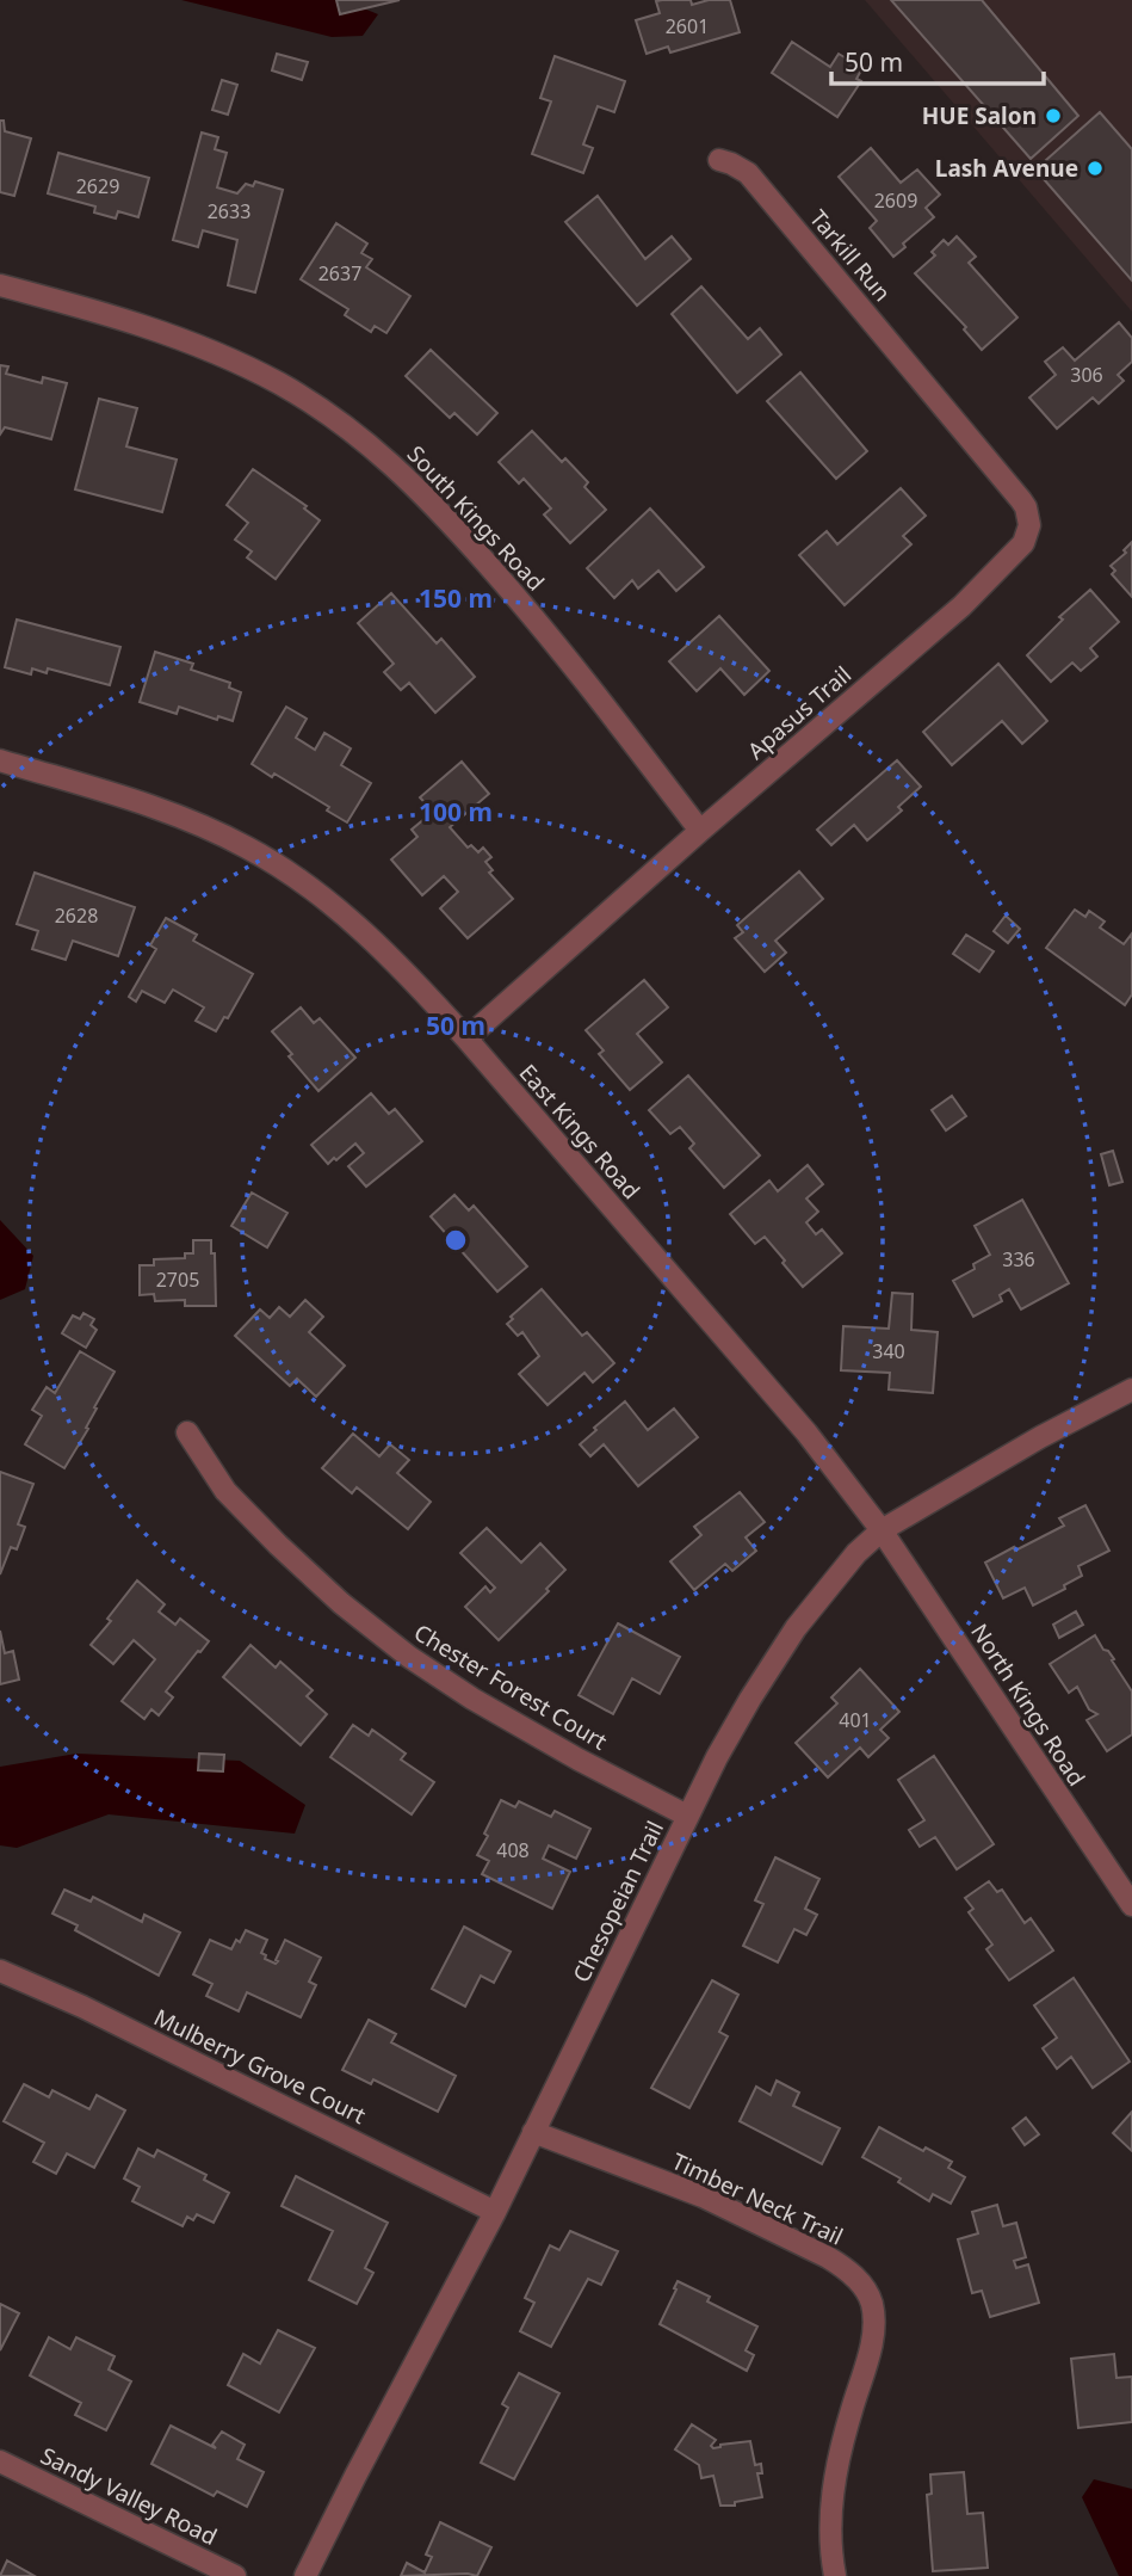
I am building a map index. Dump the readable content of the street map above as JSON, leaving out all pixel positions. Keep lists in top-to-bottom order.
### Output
{
  "streets": {
    "street": [
      "Tarkill Run",
      "South Kings Road",
      "Apasus Trail",
      "East Kings Road",
      "Chester Forest Court",
      "North Kings Road",
      "Chesopeian Trail",
      "Mulberry Grove Court",
      "Timber Neck Trail",
      "Sandy Valley Road"
    ]
  },
  "crossings": [
    ["Tarkill Run", "Apasus Trail"],
    ["South Kings Road", "Apasus Trail"],
    ["Apasus Trail", "East Kings Road"],
    ["East Kings Road", "North Kings Road"],
    ["East Kings Road", "Chesopeian Trail"],
    ["Chester Forest Court", "Chesopeian Trail"],
    ["North Kings Road", "Chesopeian Trail"],
    ["Chesopeian Trail", "Mulberry Grove Court"],
    ["Chesopeian Trail", "Timber Neck Trail"]
  ],
  "places": ["HUE Salon", "Lash Avenue"],
  "house_numbers": [
    "2601",
    "2629",
    "2609",
    "2633",
    "2637",
    "306",
    "2628",
    "336",
    "2705",
    "340",
    "401",
    "408"
  ],
  "scale_bar": "50 m",
  "rings": ["150 m", "100 m", "50 m"]
}
